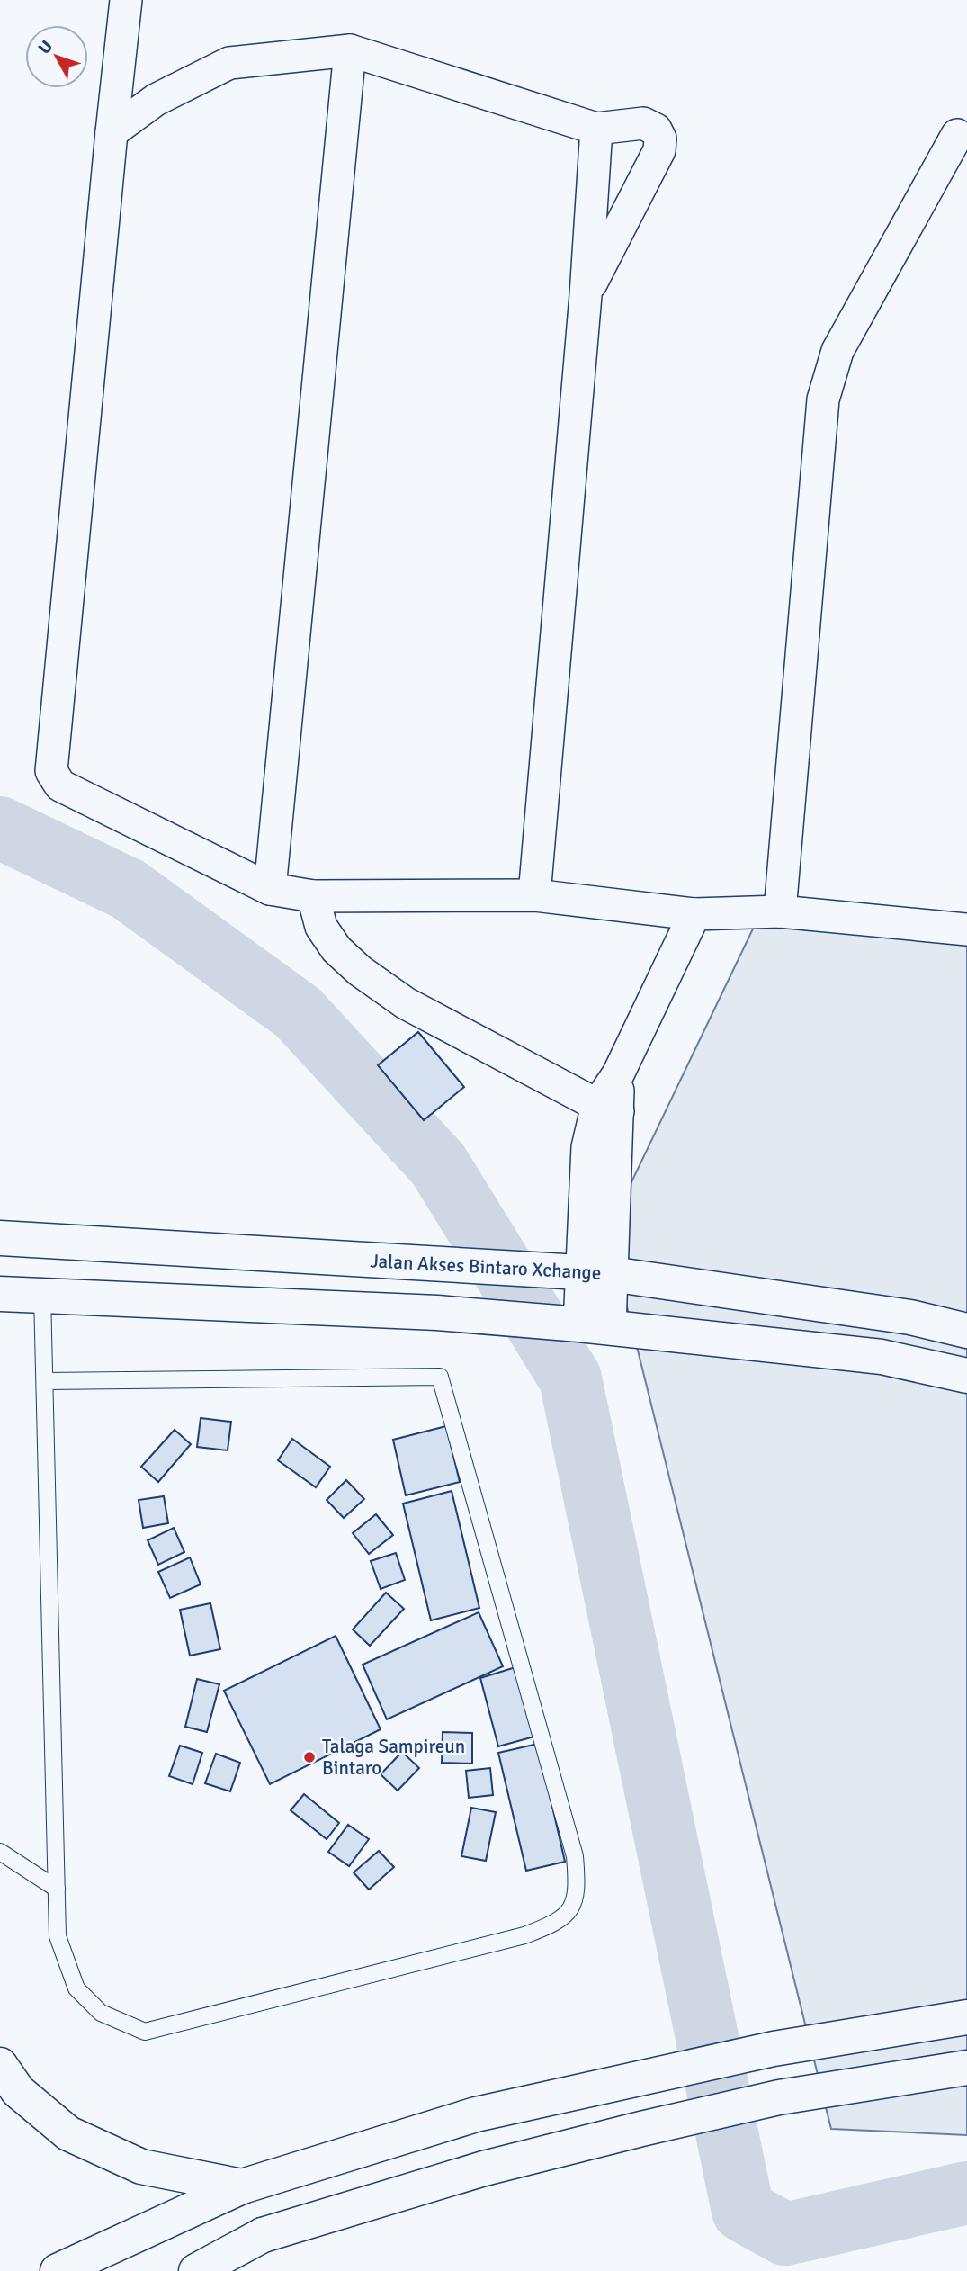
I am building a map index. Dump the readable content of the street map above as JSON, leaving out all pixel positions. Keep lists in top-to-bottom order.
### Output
{
  "streets": {
    "main road": ["Jalan Akses Bintaro Xchange"]
  },
  "places": ["Talaga Sampireun Bintaro"],
  "north": "top left"
}
